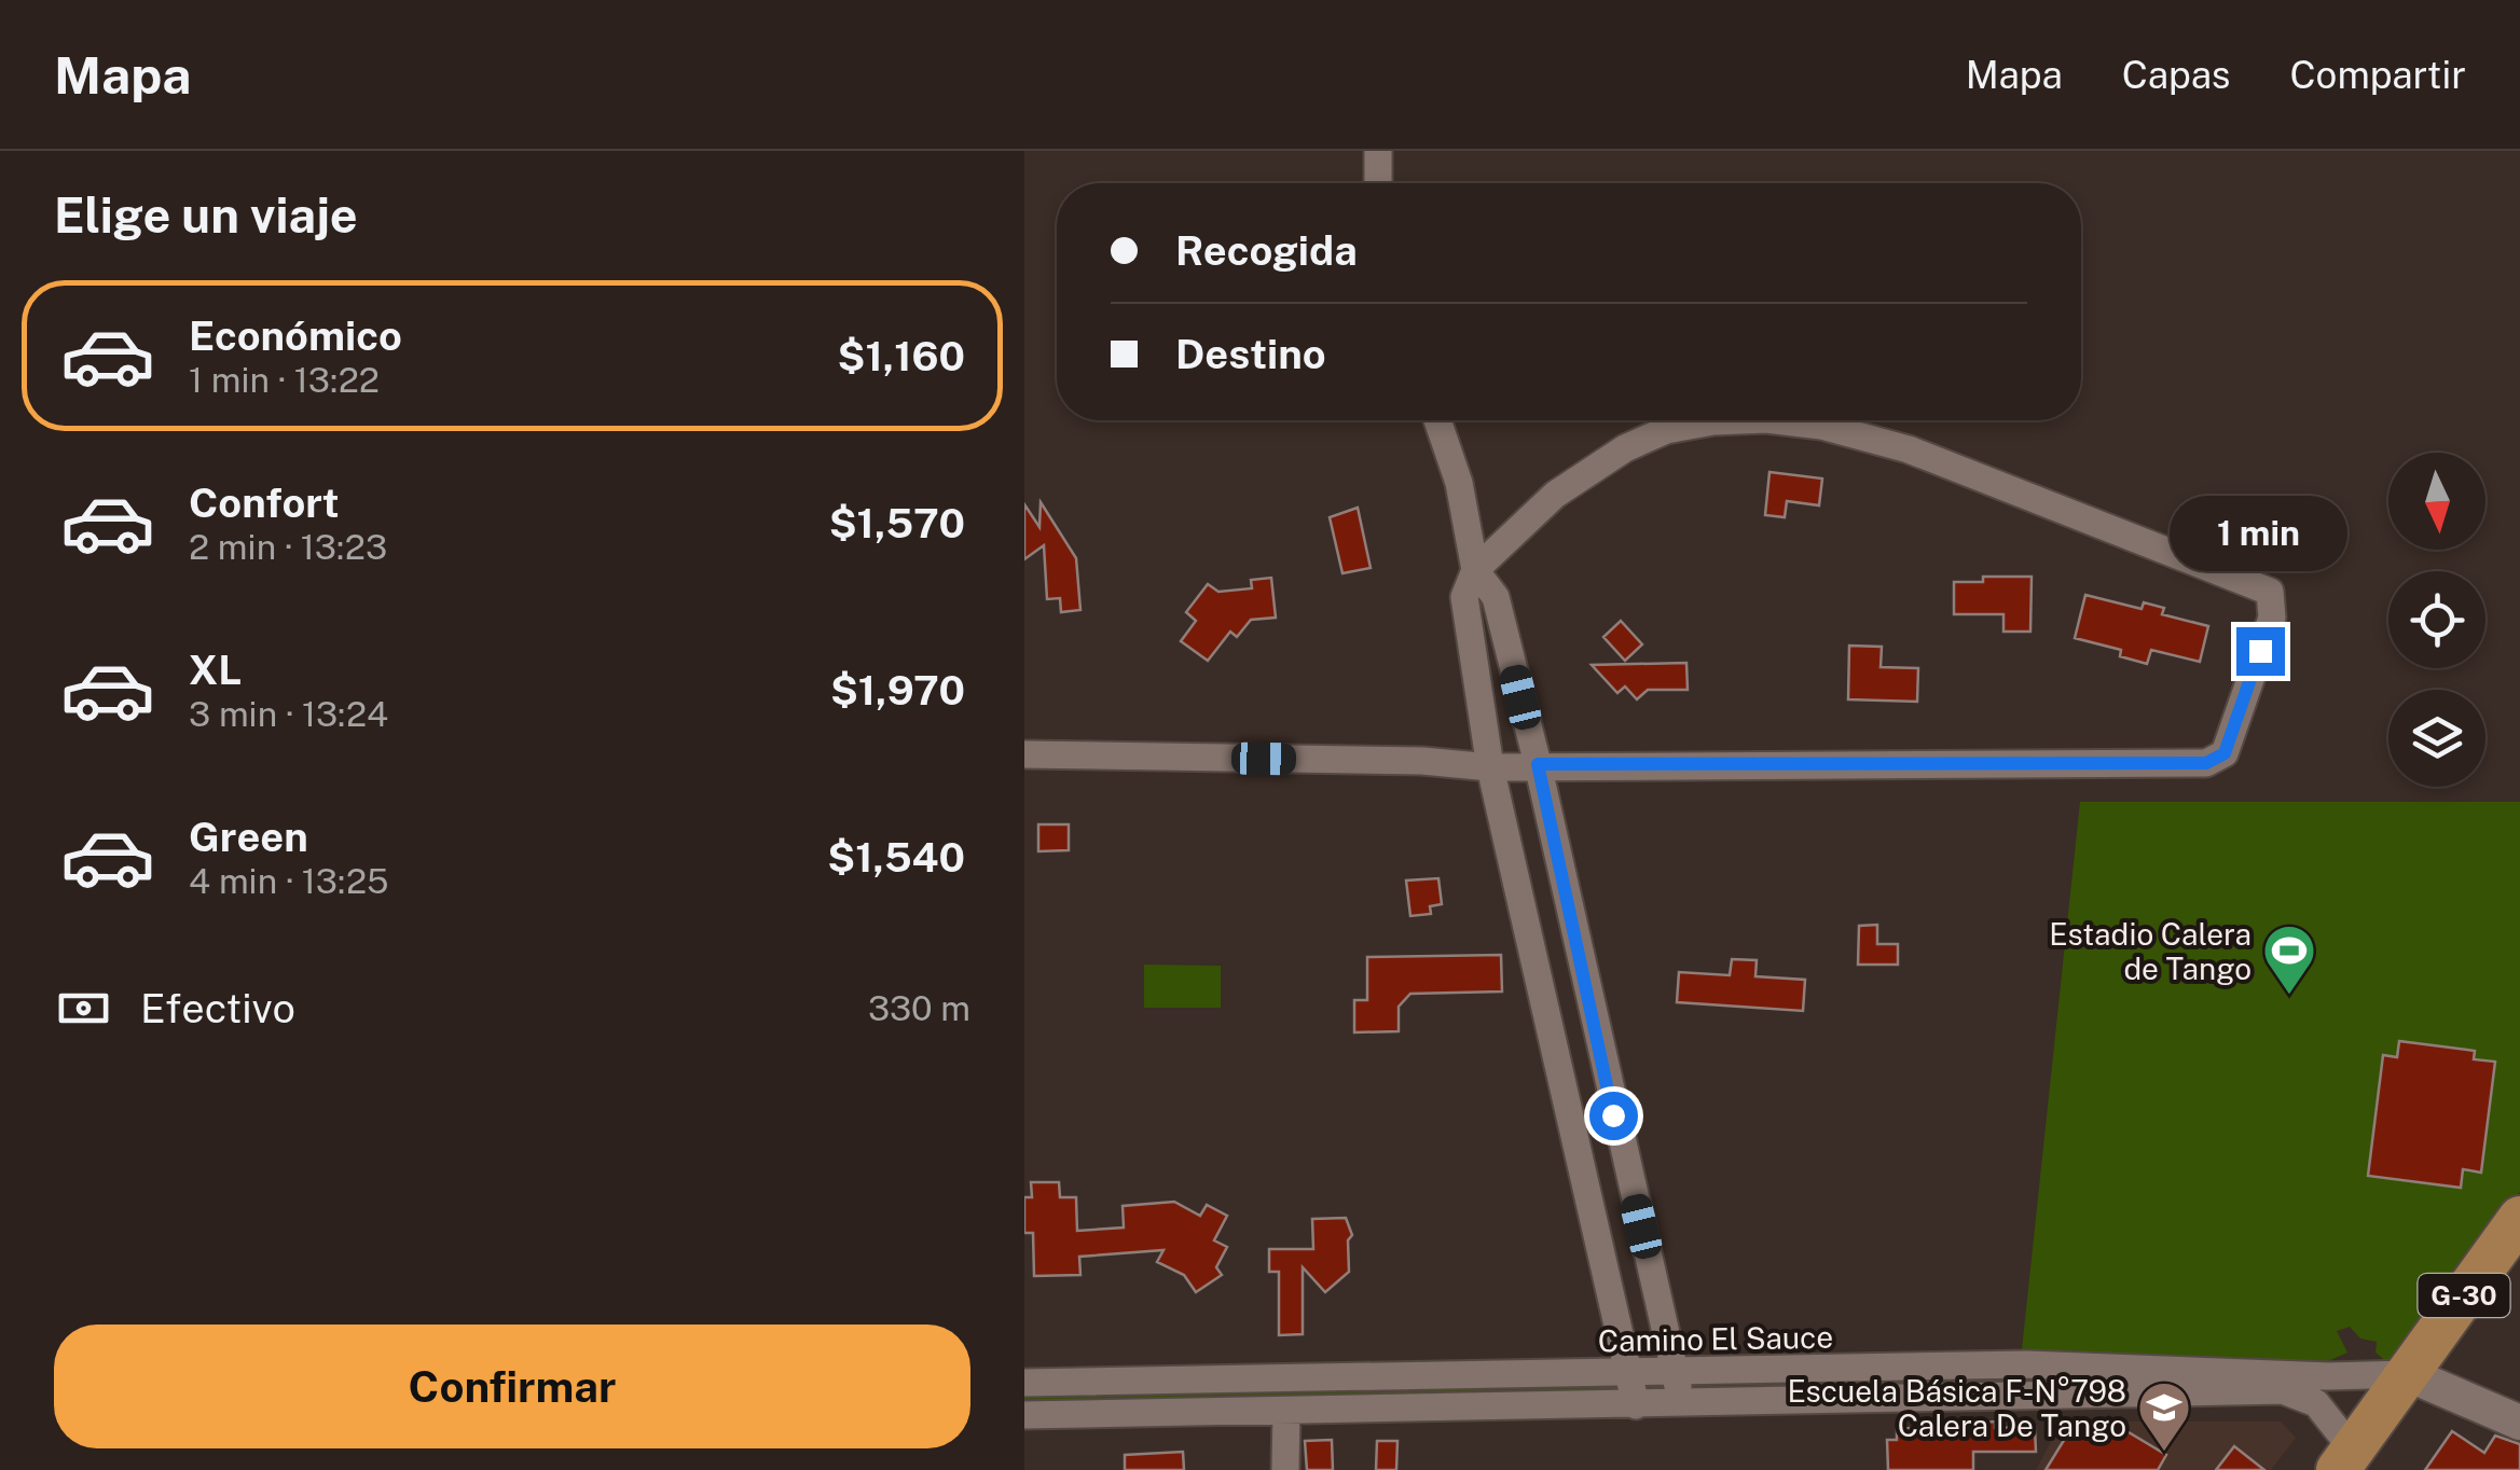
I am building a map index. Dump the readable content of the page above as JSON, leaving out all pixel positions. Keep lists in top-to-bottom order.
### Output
{
  "streets": {
    "main road": ["G-30"],
    "street": ["Camino El Sauce"]
  },
  "crossings": [
    ["G-30", "Camino El Sauce"]
  ],
  "places": {
    "sports": ["Estadio Calera de Tango"],
    "school or university": ["Escuela Básica F-N°798 Calera De Tango"]
  },
  "north": "bottom",
  "page": {
    "header": "Mapa",
    "nav": ["Mapa", "Capas", "Compartir"],
    "heading": "Elige un viaje",
    "banner": ["Recogida", "Destino"],
    "list": [
      {
        "name": "Económico",
        "note": "1 min · 13:22",
        "value": "$1,160"
      },
      {
        "name": "Confort",
        "note": "2 min · 13:23",
        "value": "$1,570"
      },
      {
        "name": "XL",
        "note": "3 min · 13:24",
        "value": "$1,970"
      },
      {
        "name": "Green",
        "note": "4 min · 13:25",
        "value": "$1,540"
      }
    ],
    "bubble": "1 min",
    "pay": ["Efectivo", "330 m"],
    "buttons": "Confirmar"
  }
}
